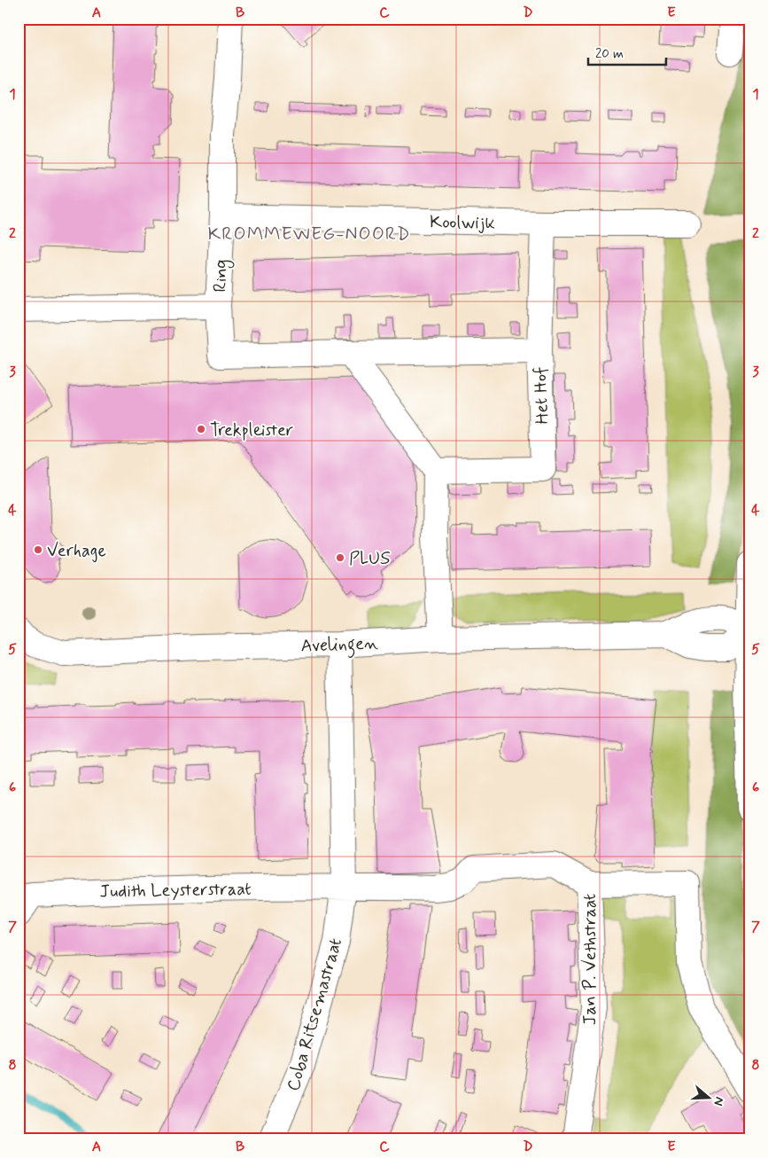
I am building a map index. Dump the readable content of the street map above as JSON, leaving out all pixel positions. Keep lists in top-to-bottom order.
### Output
{
  "streets": {
    "street": [
      "Koolwijk",
      "Ring",
      "Het Hof",
      "Avelingen",
      "Judith Leysterstraat",
      "Jan P. Vethstraat",
      "Coba Ritsemastraat"
    ]
  },
  "crossings": [
    ["Koolwijk", "Ring"],
    ["Ring", "Het Hof"],
    ["Avelingen", "Coba Ritsemastraat"],
    ["Judith Leysterstraat", "Coba Ritsemastraat"]
  ],
  "districts": ["KROMMEWEG-NOORD"],
  "places": ["Trekpleister", "Verhage", "PLUS"],
  "scale_bar": "20 m",
  "north": "right",
  "grid": {
    "columns": [
      "A",
      "B",
      "C",
      "D",
      "E"
    ],
    "rows": [
      "1",
      "2",
      "3",
      "4",
      "5",
      "6",
      "7",
      "8"
    ]
  }
}
